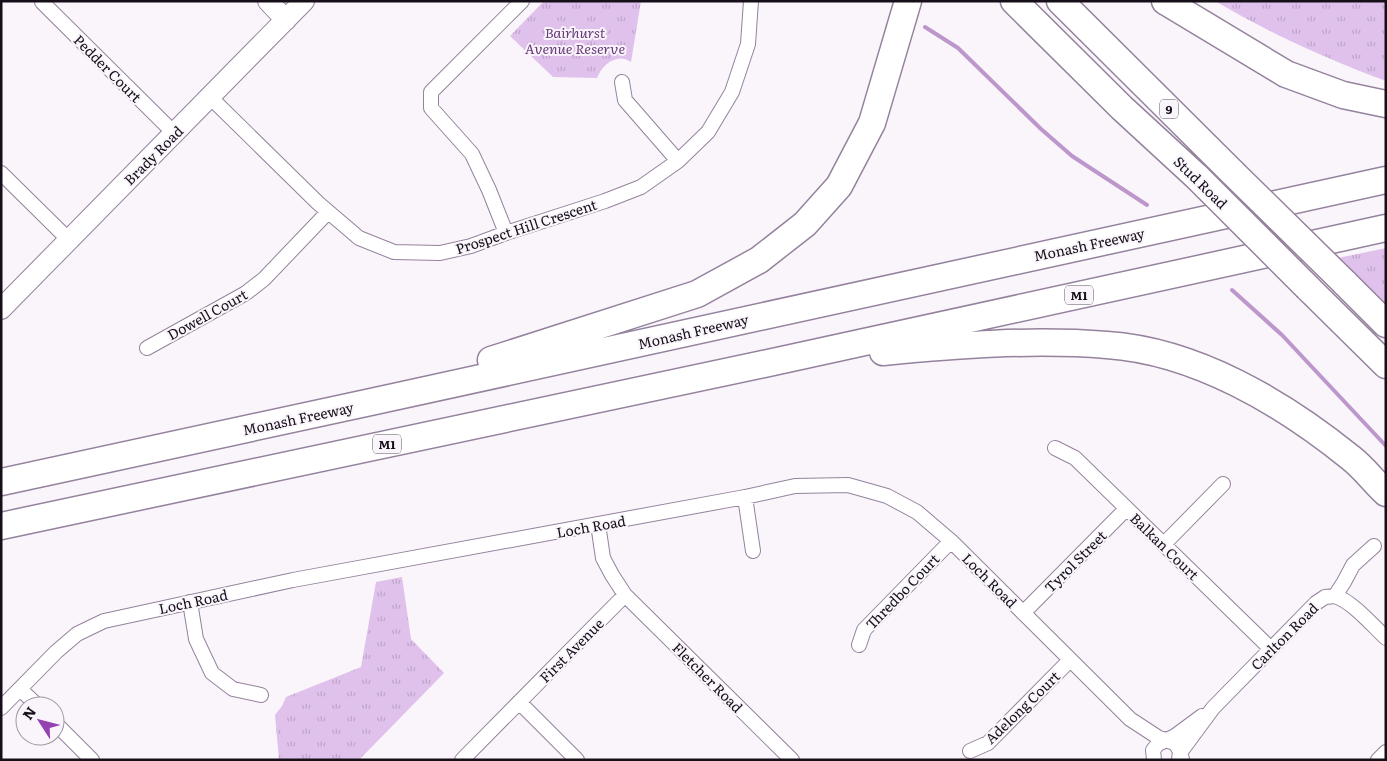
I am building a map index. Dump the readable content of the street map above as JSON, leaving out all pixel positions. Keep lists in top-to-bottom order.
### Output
{
  "streets": {
    "highway": [
      "9",
      "Stud Road",
      "Monash Freeway",
      "M1"
    ],
    "main road": ["Brady Road"],
    "street": [
      "Pedder Court",
      "Prospect Hill Crescent",
      "Dowell Court",
      "Loch Road",
      "Balkan Court",
      "Tyrol Street",
      "Thredbo Court",
      "Carlton Road",
      "First Avenue",
      "Fletcher Road",
      "Adelong Court"
    ]
  },
  "crossings": [
    ["Pedder Court", "Brady Road"],
    ["Brady Road", "Prospect Hill Crescent"],
    ["Prospect Hill Crescent", "Dowell Court"],
    ["Loch Road", "Tyrol Street"],
    ["Loch Road", "Thredbo Court"],
    ["Loch Road", "Carlton Road"],
    ["Loch Road", "Adelong Court"],
    ["Balkan Court", "Tyrol Street"],
    ["Balkan Court", "Carlton Road"],
    ["First Avenue", "Fletcher Road"]
  ],
  "parks": ["Bairhurst Avenue Reserve"],
  "north": "top left"
}
